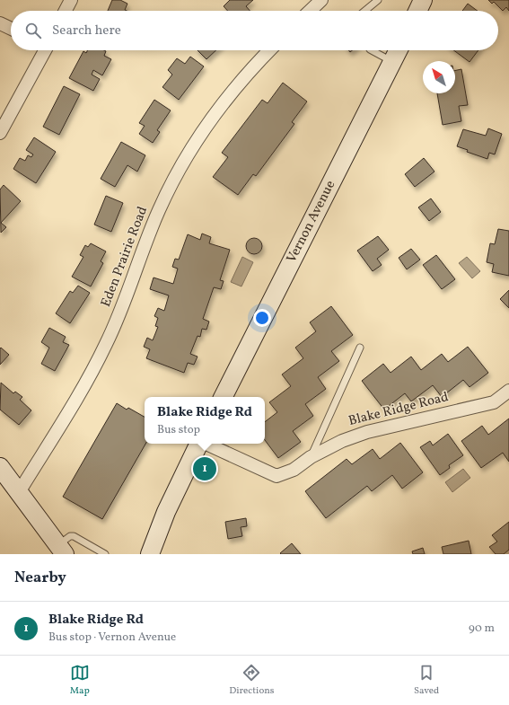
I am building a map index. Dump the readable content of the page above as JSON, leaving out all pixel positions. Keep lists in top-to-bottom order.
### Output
{
  "streets": {
    "main road": ["Vernon Avenue"],
    "street": ["Eden Prairie Road", "Blake Ridge Road"]
  },
  "north": "top left",
  "page": {
    "search": "Search here",
    "popup": ["Blake Ridge Rd", "Bus stop"],
    "pins": "1",
    "heading": "Nearby",
    "list": [
      {
        "mark": "1",
        "name": "Blake Ridge Rd",
        "note": "Bus stop · Vernon Avenue",
        "value": "90 m"
      }
    ],
    "nav": ["Map", "Directions", "Saved"]
  }
}
